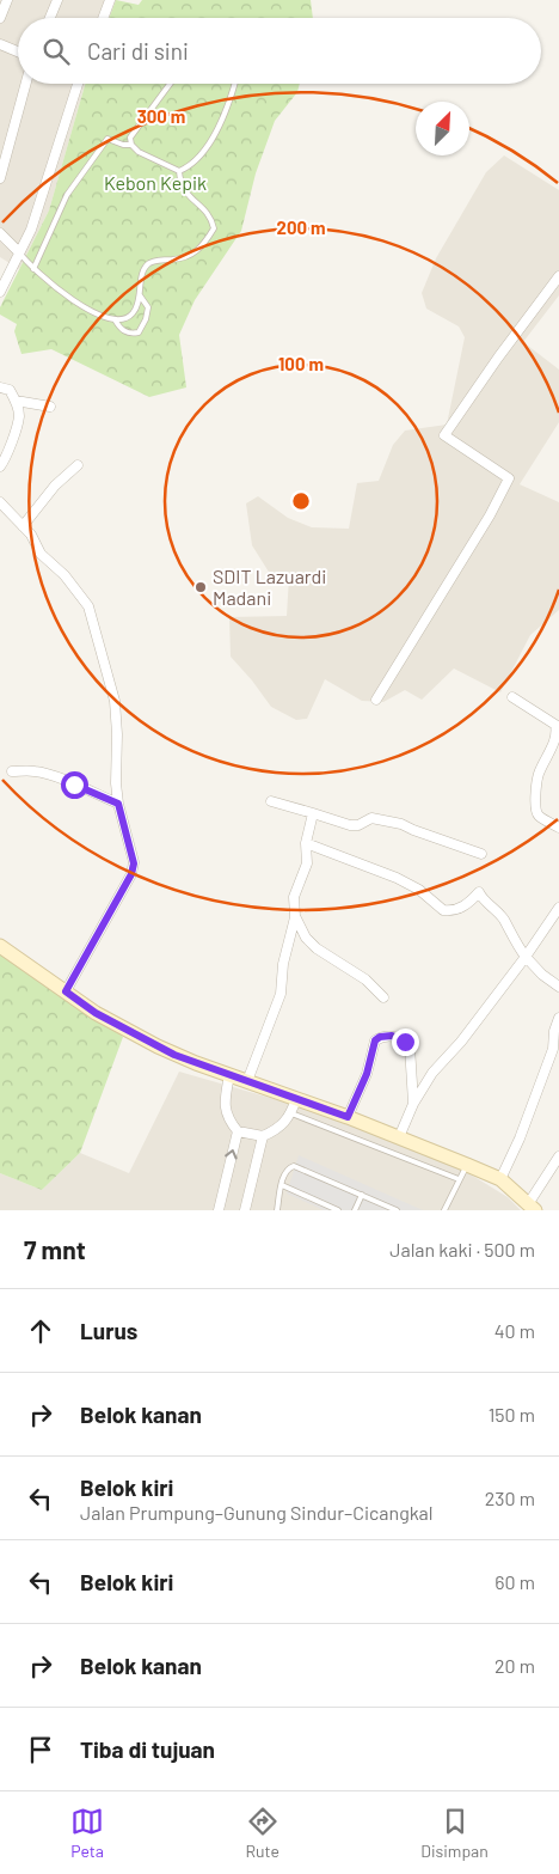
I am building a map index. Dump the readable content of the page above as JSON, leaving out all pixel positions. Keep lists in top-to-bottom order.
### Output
{
  "parks": ["Kebon Kepik"],
  "places": ["SDIT Lazuardi Madani"],
  "north": "top right",
  "page": {
    "search": "Cari di sini",
    "heading": ["7 mnt", "Jalan kaki · 500 m"],
    "list": [
      ["Lurus", "40 m"],
      ["Belok kanan", "150 m"],
      ["Belok kiri", "Jalan Prumpung–Gunung Sindur–Cicangkal", "230 m"],
      ["Belok kiri", "60 m"],
      ["Belok kanan", "20 m"],
      "Tiba di tujuan"
    ],
    "nav": ["Peta", "Rute", "Disimpan"]
  },
  "rings": ["300 m", "200 m", "100 m"]
}
